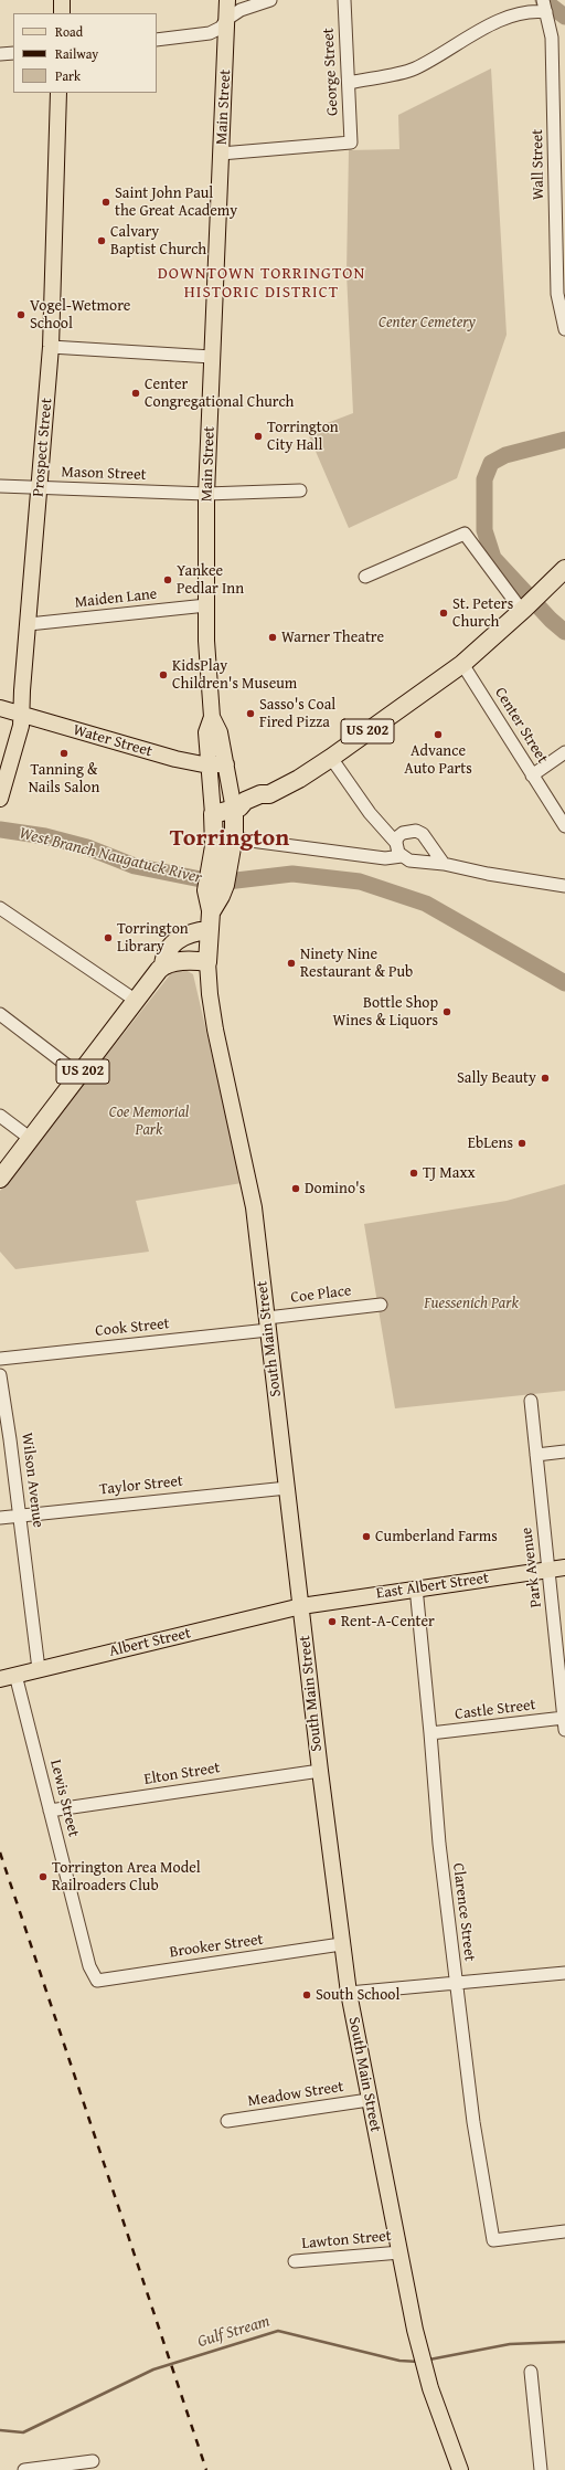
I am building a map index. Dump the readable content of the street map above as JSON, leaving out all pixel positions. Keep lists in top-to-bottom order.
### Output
{
  "streets": {
    "highway": ["Main Street", "US 202", "South Main Street"],
    "main road": [
      "Prospect Street",
      "Water Street",
      "East Albert Street",
      "Albert Street"
    ],
    "street": [
      "George Street",
      "Wall Street",
      "Mason Street",
      "Maiden Lane",
      "Center Street",
      "Coe Place",
      "Cook Street",
      "Wilson Avenue",
      "Taylor Street",
      "Park Avenue",
      "Castle Street",
      "Elton Street",
      "Lewis Street",
      "Clarence Street",
      "Brooker Street",
      "Meadow Street",
      "Lawton Street"
    ]
  },
  "crossings": [
    ["George Street", "Main Street"],
    ["Main Street", "Mason Street"],
    ["Main Street", "Maiden Lane"],
    ["Main Street", "US 202"],
    ["Main Street", "Water Street"],
    ["Main Street", "South Main Street"],
    ["Prospect Street", "Mason Street"],
    ["Prospect Street", "Maiden Lane"],
    ["Prospect Street", "Water Street"],
    ["Center Street", "US 202"],
    ["US 202", "South Main Street"],
    ["Coe Place", "Cook Street"],
    ["Coe Place", "South Main Street"],
    ["Cook Street", "South Main Street"],
    ["South Main Street", "Taylor Street"],
    ["South Main Street", "East Albert Street"],
    ["South Main Street", "Albert Street"],
    ["South Main Street", "Elton Street"],
    ["South Main Street", "Brooker Street"],
    ["South Main Street", "Meadow Street"],
    ["South Main Street", "Lawton Street"],
    ["Wilson Avenue", "Taylor Street"],
    ["Wilson Avenue", "Albert Street"],
    ["Park Avenue", "East Albert Street"],
    ["Park Avenue", "Castle Street"],
    ["East Albert Street", "Albert Street"],
    ["East Albert Street", "Clarence Street"],
    ["Albert Street", "Lewis Street"],
    ["Castle Street", "Clarence Street"],
    ["Elton Street", "Lewis Street"],
    ["Lewis Street", "Brooker Street"]
  ],
  "districts": ["DOWNTOWN TORRINGTON HISTORIC DISTRICT", "Torrington"],
  "water": ["West Branch Naugatuck River", "Gulf Stream"],
  "parks": ["Center Cemetery", "Coe Memorial Park", "Fuessenich Park"],
  "places": [
    "Saint John Paul the Great Academy",
    "Calvary Baptist Church",
    "Vogel-Wetmore School",
    "Center Congregational Church",
    "Torrington City Hall",
    "Yankee Pedlar Inn",
    "St. Peters Church",
    "Warner Theatre",
    "KidsPlay Children's Museum",
    "Sasso's Coal Fired Pizza",
    "Advance Auto Parts",
    "Tanning & Nails Salon",
    "Torrington Library",
    "Ninety Nine Restaurant & Pub",
    "Bottle Shop Wines & Liquors",
    "Sally Beauty",
    "EbLens",
    "TJ Maxx",
    "Domino's",
    "Cumberland Farms",
    "Rent-A-Center",
    "Torrington Area Model Railroaders Club",
    "South School"
  ],
  "legend": ["Road", "Railway", "Park"]
}
